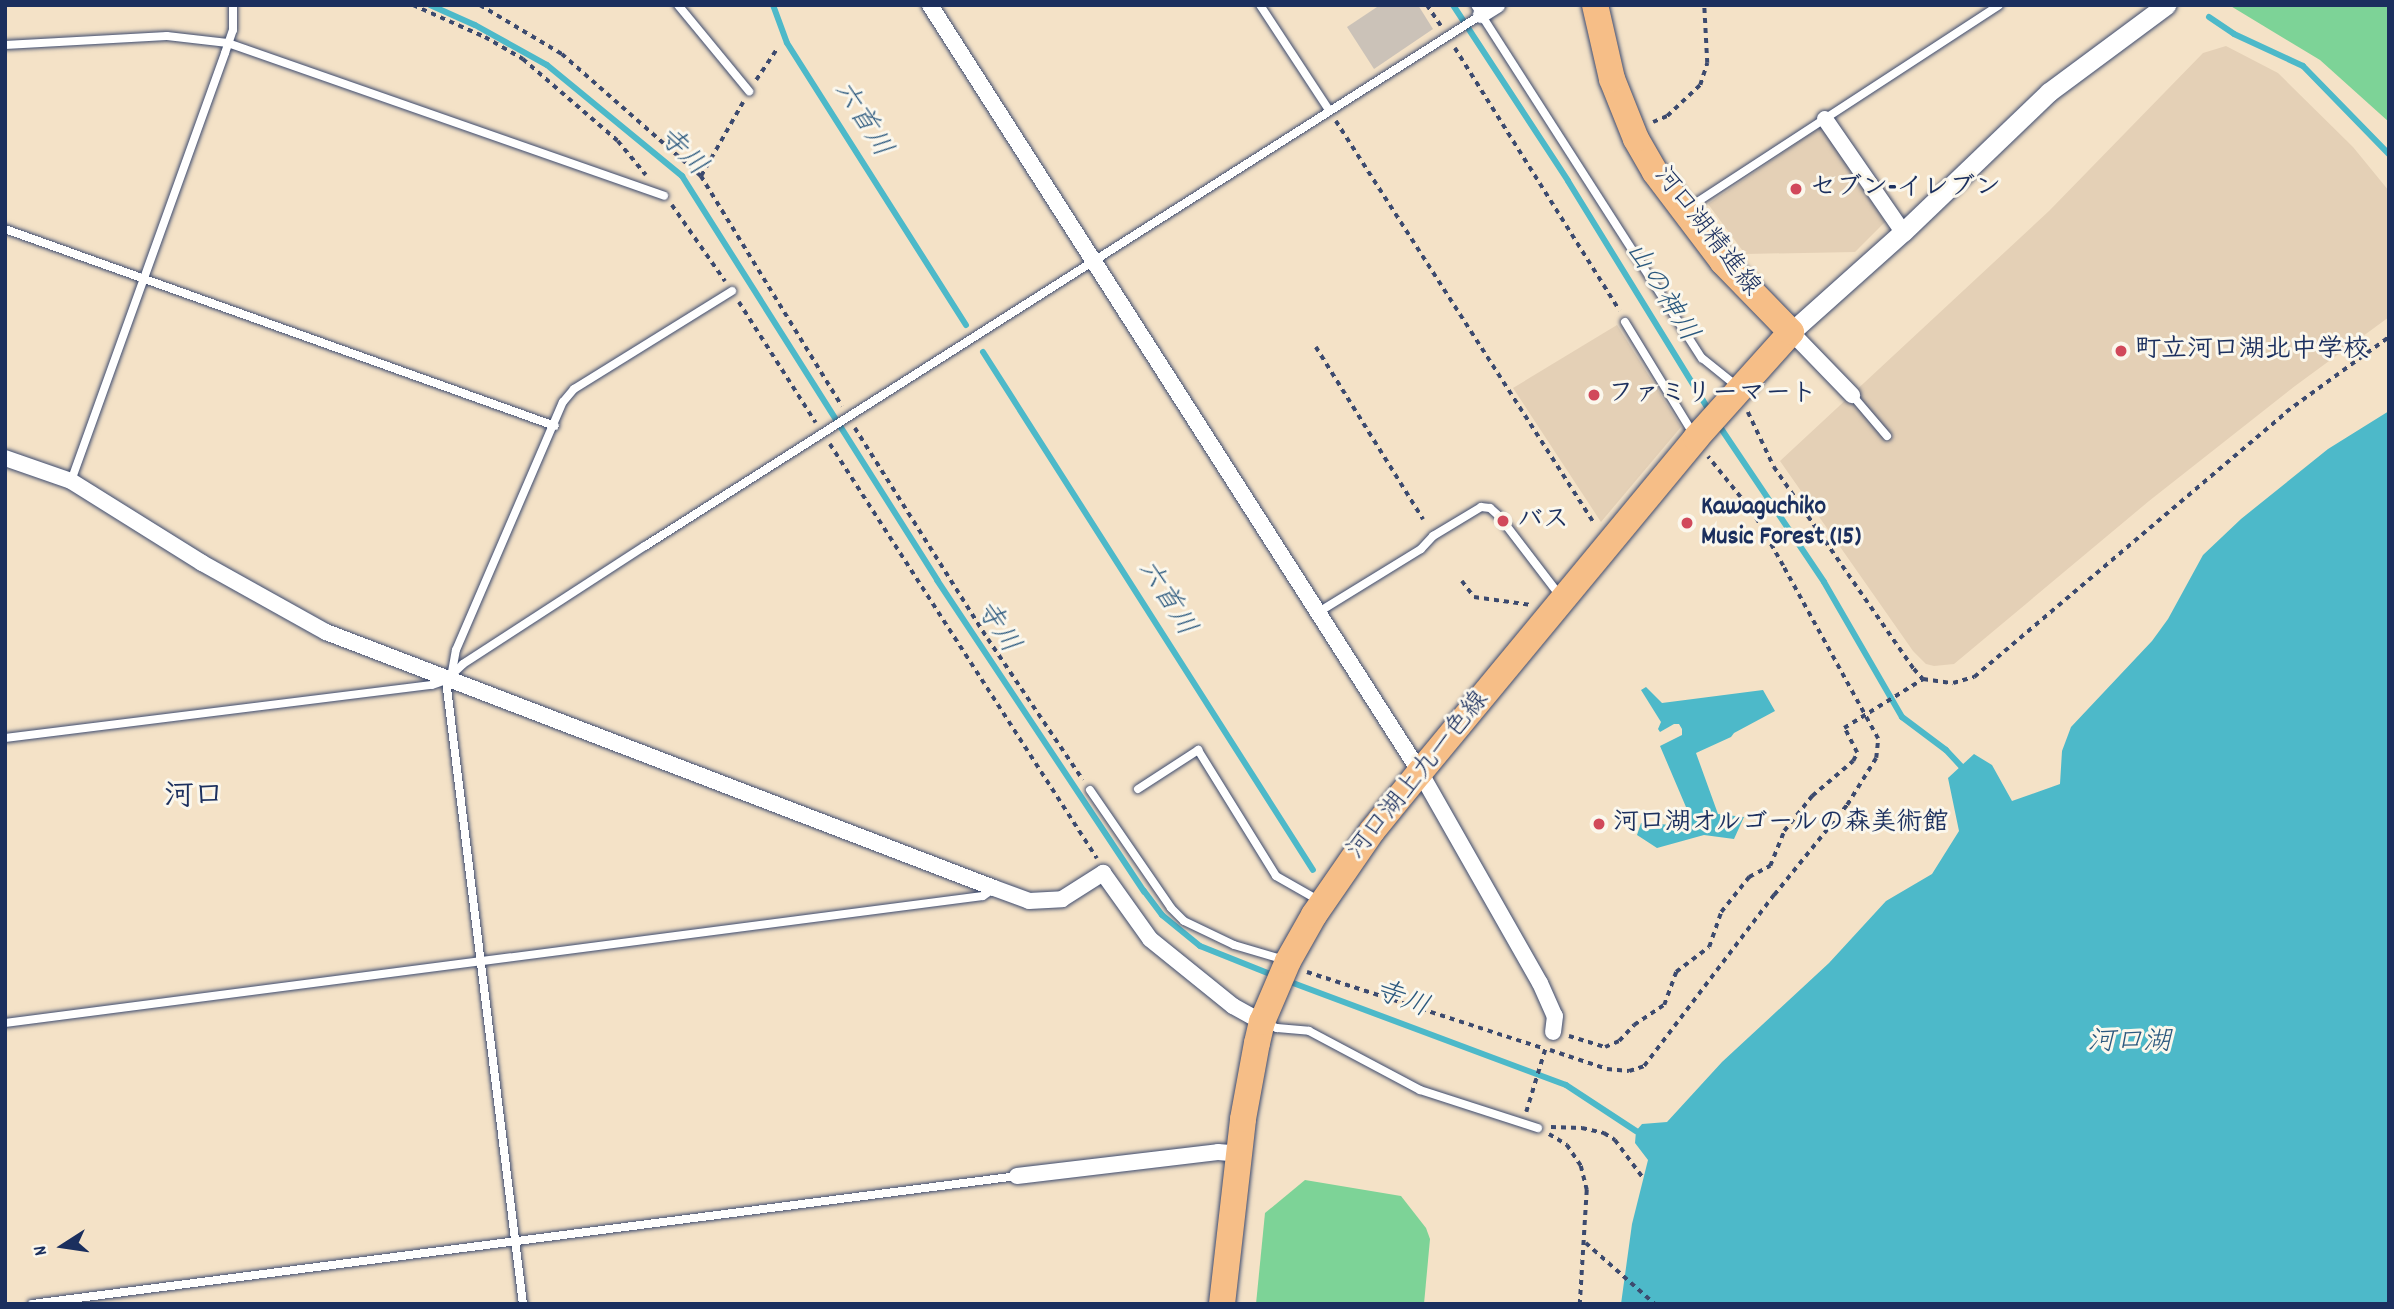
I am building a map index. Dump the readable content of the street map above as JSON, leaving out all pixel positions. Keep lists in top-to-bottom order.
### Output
{
  "streets": {
    "main road": ["河口湖精進線", "河口湖上九一色線"]
  },
  "crossings": [
    ["河口湖精進線", "河口湖上九一色線"]
  ],
  "districts": ["河口"],
  "water": [
    "六首川",
    "寺川",
    "山の神川",
    "河口湖"
  ],
  "places": [
    "セブン-イレブン",
    "町立河口湖北中学校",
    "ファミリーマート",
    "バス",
    "Kawaguchiko Music Forest (15)",
    "河口湖オルゴールの森美術館"
  ],
  "north": "left"
}
